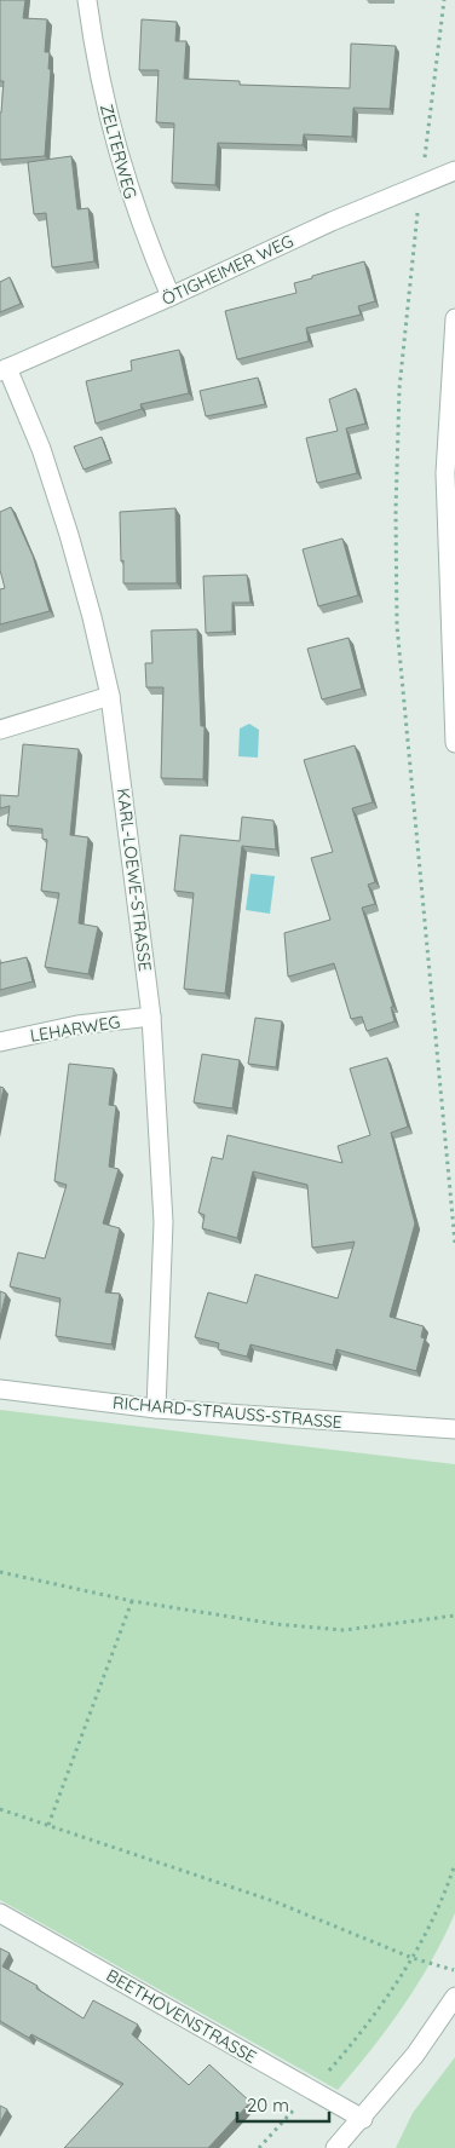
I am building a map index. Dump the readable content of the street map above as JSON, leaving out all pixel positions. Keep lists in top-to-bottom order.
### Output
{
  "streets": {
    "street": [
      "ZELTERWEG",
      "ÖTIGHEIMER WEG",
      "KARL-LOEWE-STRASSE",
      "LEHARWEG",
      "RICHARD-STRAUSS-STRASSE",
      "BEETHOVENSTRASSE"
    ]
  },
  "crossings": [
    ["ZELTERWEG", "ÖTIGHEIMER WEG"],
    ["ÖTIGHEIMER WEG", "KARL-LOEWE-STRASSE"],
    ["KARL-LOEWE-STRASSE", "LEHARWEG"],
    ["KARL-LOEWE-STRASSE", "RICHARD-STRAUSS-STRASSE"]
  ],
  "scale_bar": "20 m"
}
